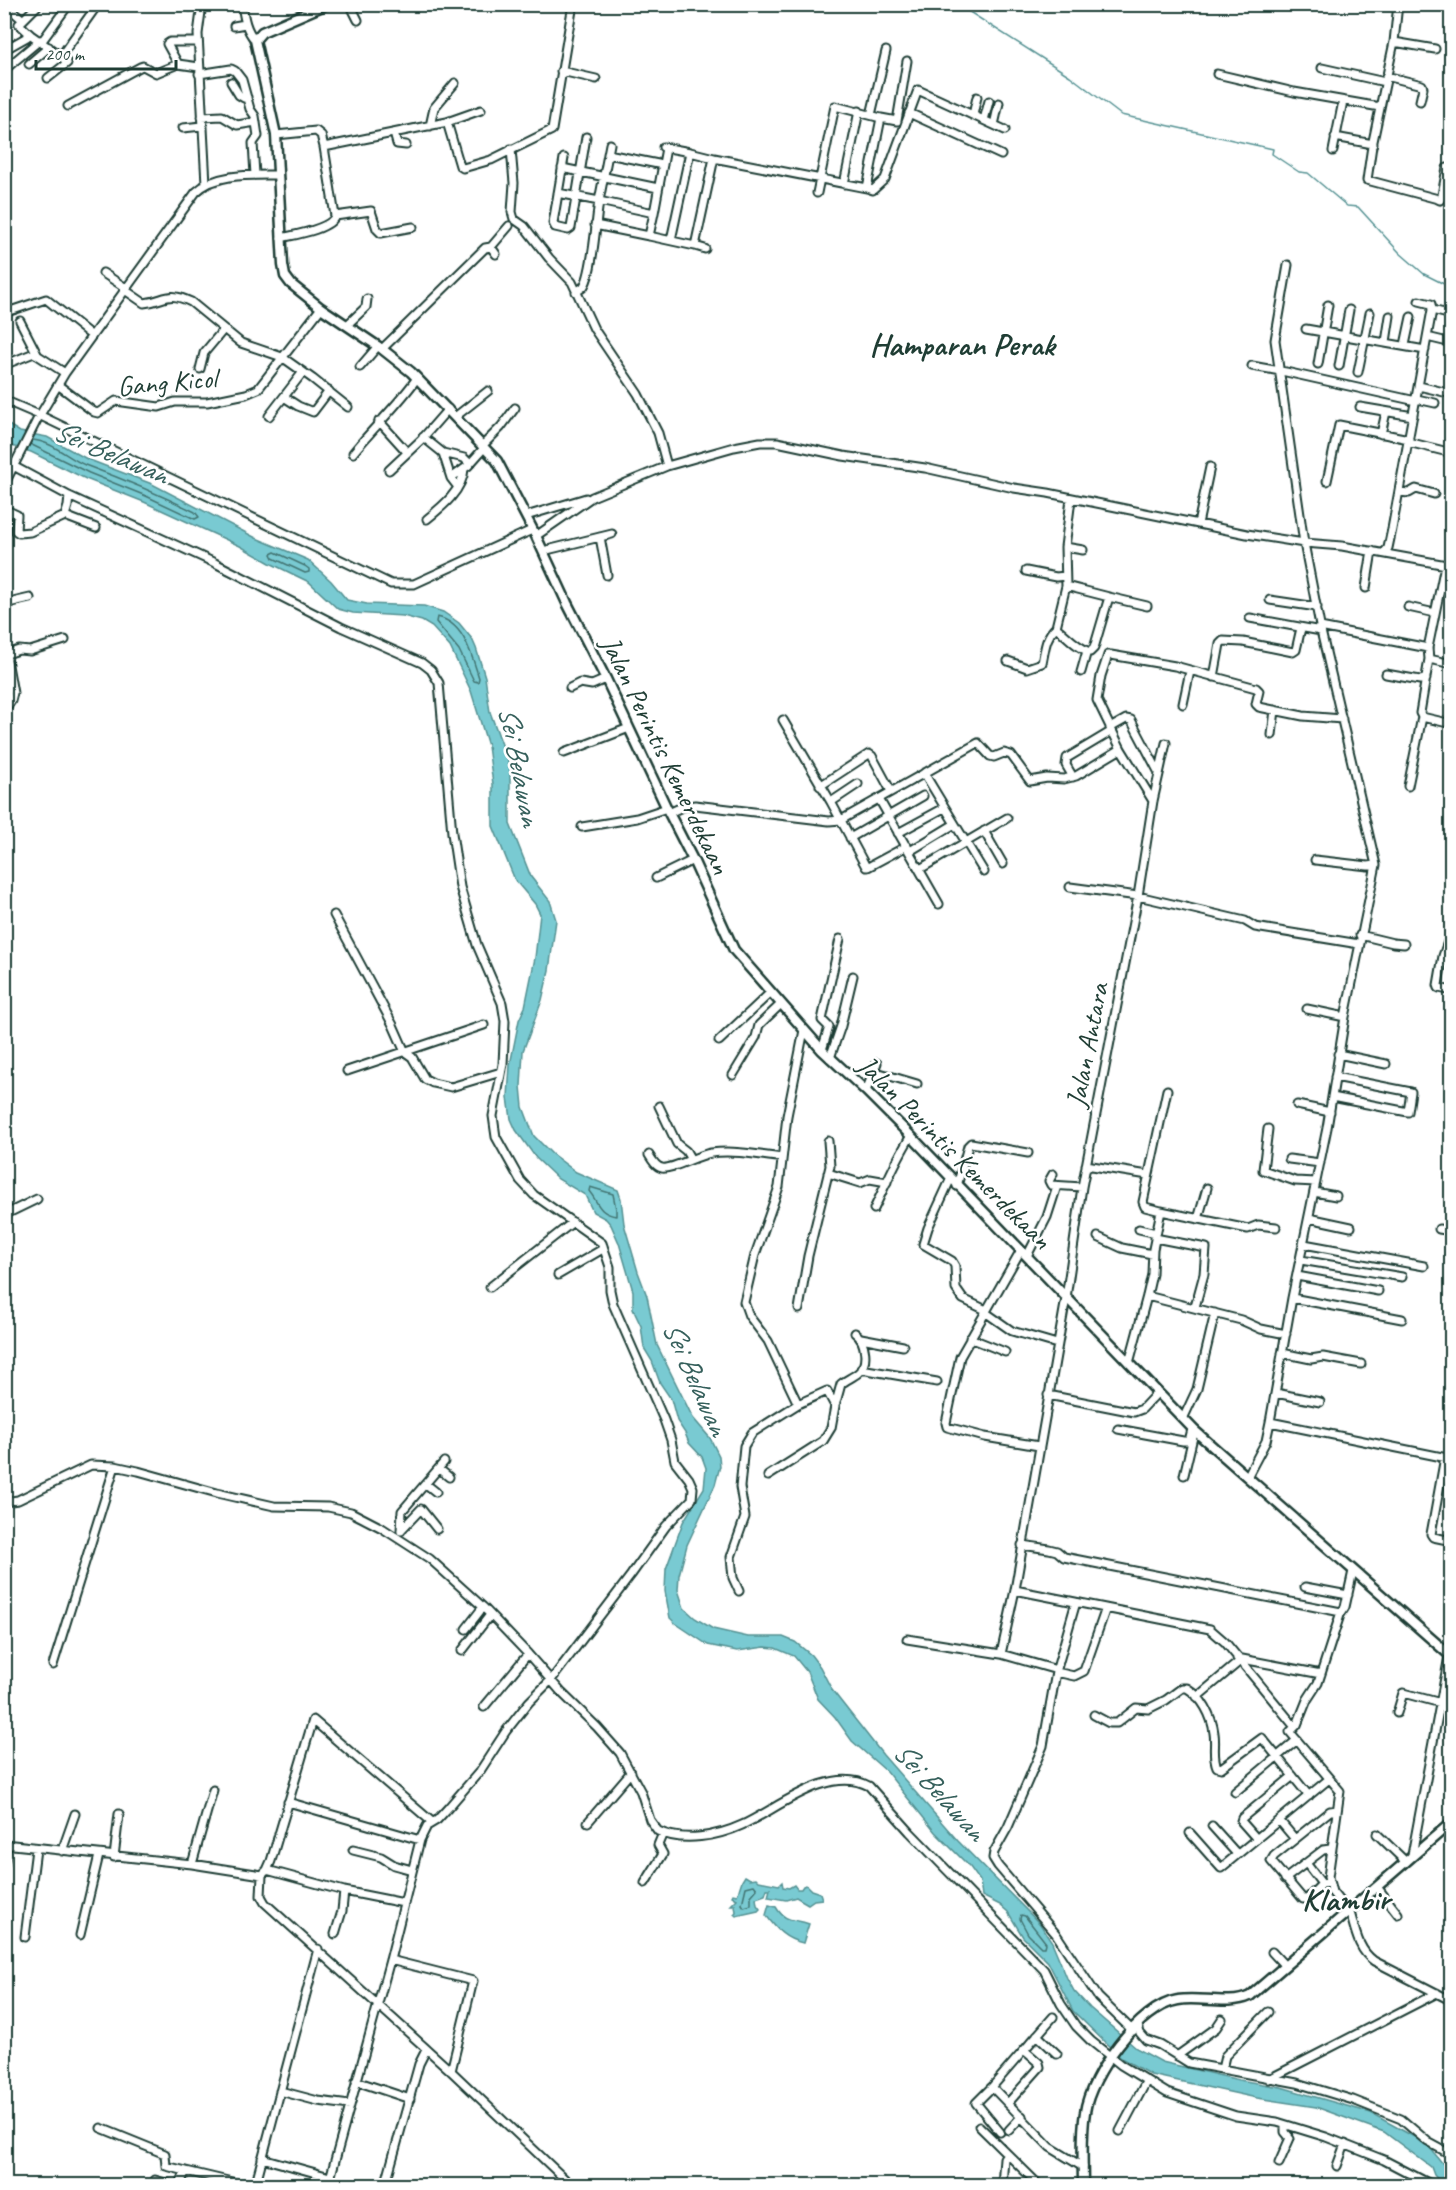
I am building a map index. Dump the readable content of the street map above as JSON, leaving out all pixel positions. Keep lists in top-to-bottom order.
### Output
{
  "streets": {
    "main road": ["Jalan Perintis Kemerdekaan"],
    "street": ["Gang Kicol", "Jalan Antara"]
  },
  "crossings": [
    ["Gang Kicol", "Jalan Perintis Kemerdekaan"],
    ["Jalan Perintis Kemerdekaan", "Jalan Antara"]
  ],
  "districts": ["Hamparan Perak", "Klambir"],
  "water": ["Sei Belawan"],
  "scale_bar": "200 m"
}
